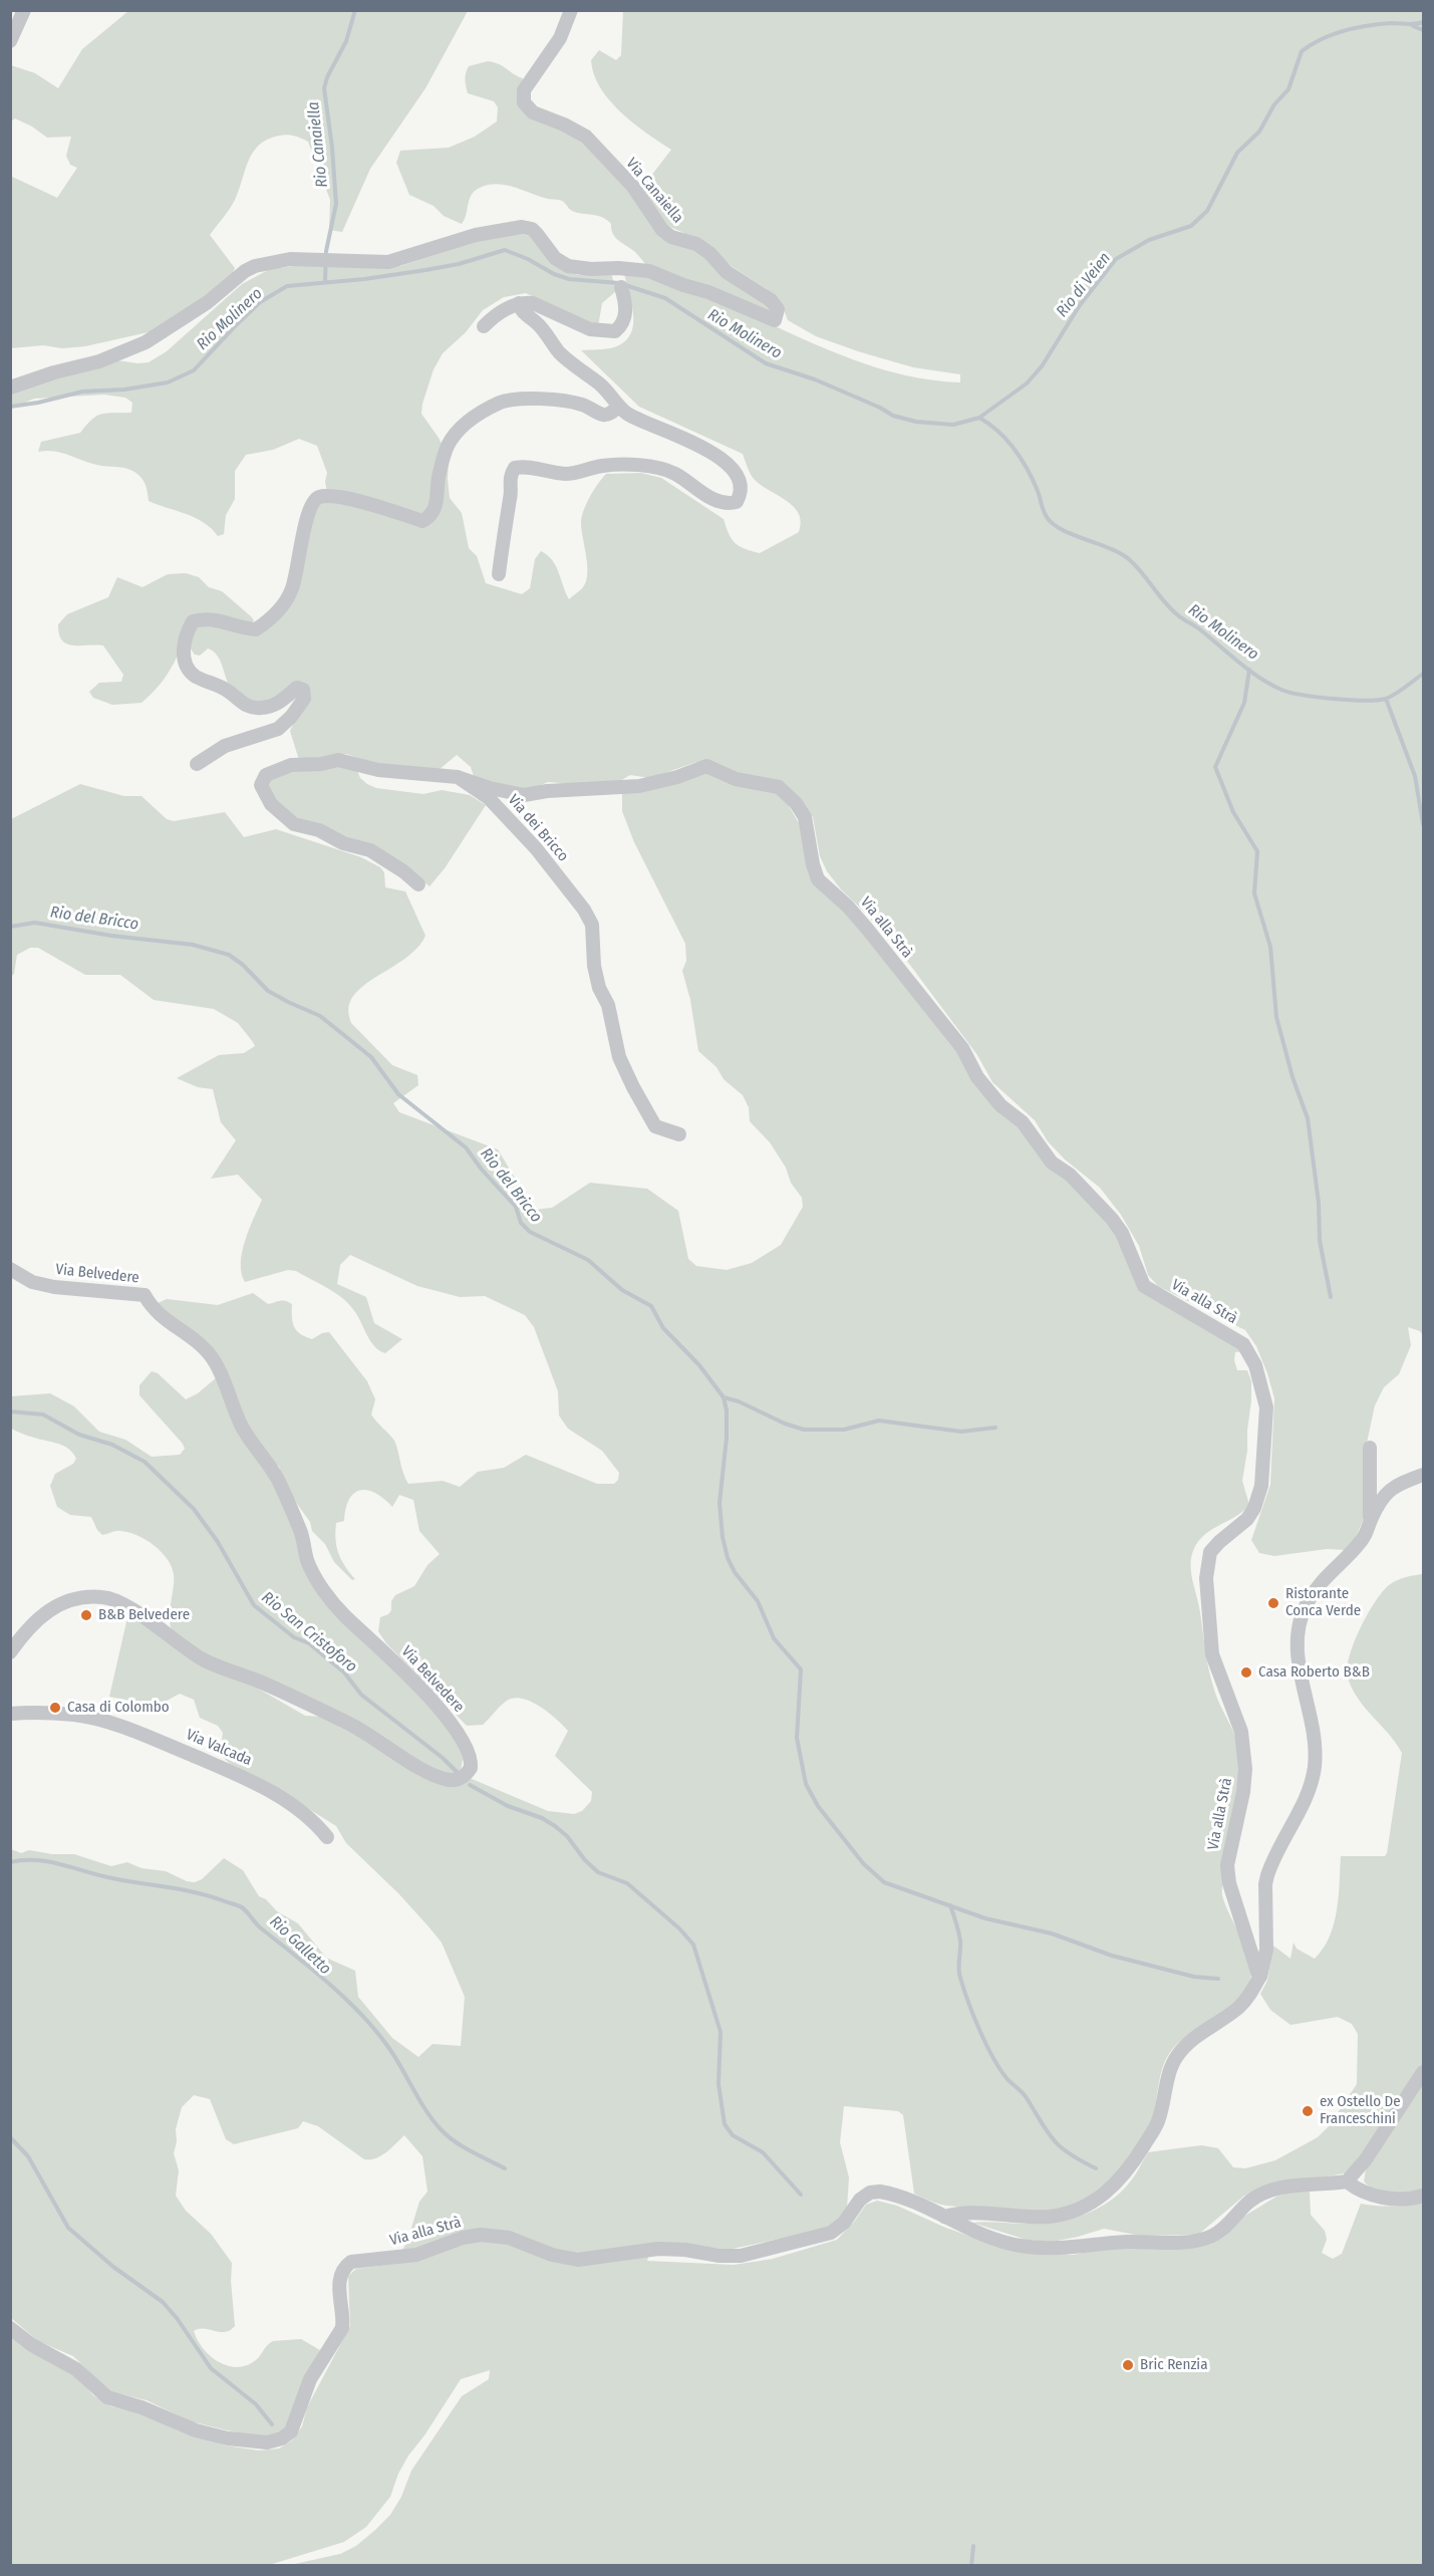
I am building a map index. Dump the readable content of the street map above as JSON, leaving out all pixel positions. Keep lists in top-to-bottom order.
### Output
{
  "streets": {
    "street": [
      "Via Canaiella",
      "Via dei Bricco",
      "Via alla Strà",
      "Via Belvedere",
      "Via Valcada"
    ]
  },
  "crossings": [
    ["Via dei Bricco", "Via alla Strà"]
  ],
  "water": [
    "Rio Canaiella",
    "Rio di Veien",
    "Rio Molinero",
    "Rio del Bricco",
    "Rio San Cristoforo",
    "Rio Galletto"
  ],
  "places": [
    "Ristorante Conca Verde",
    "B&B Belvedere",
    "Casa Roberto B&B",
    "Casa di Colombo",
    "ex Ostello De Franceschini",
    "Bric Renzia"
  ]
}
